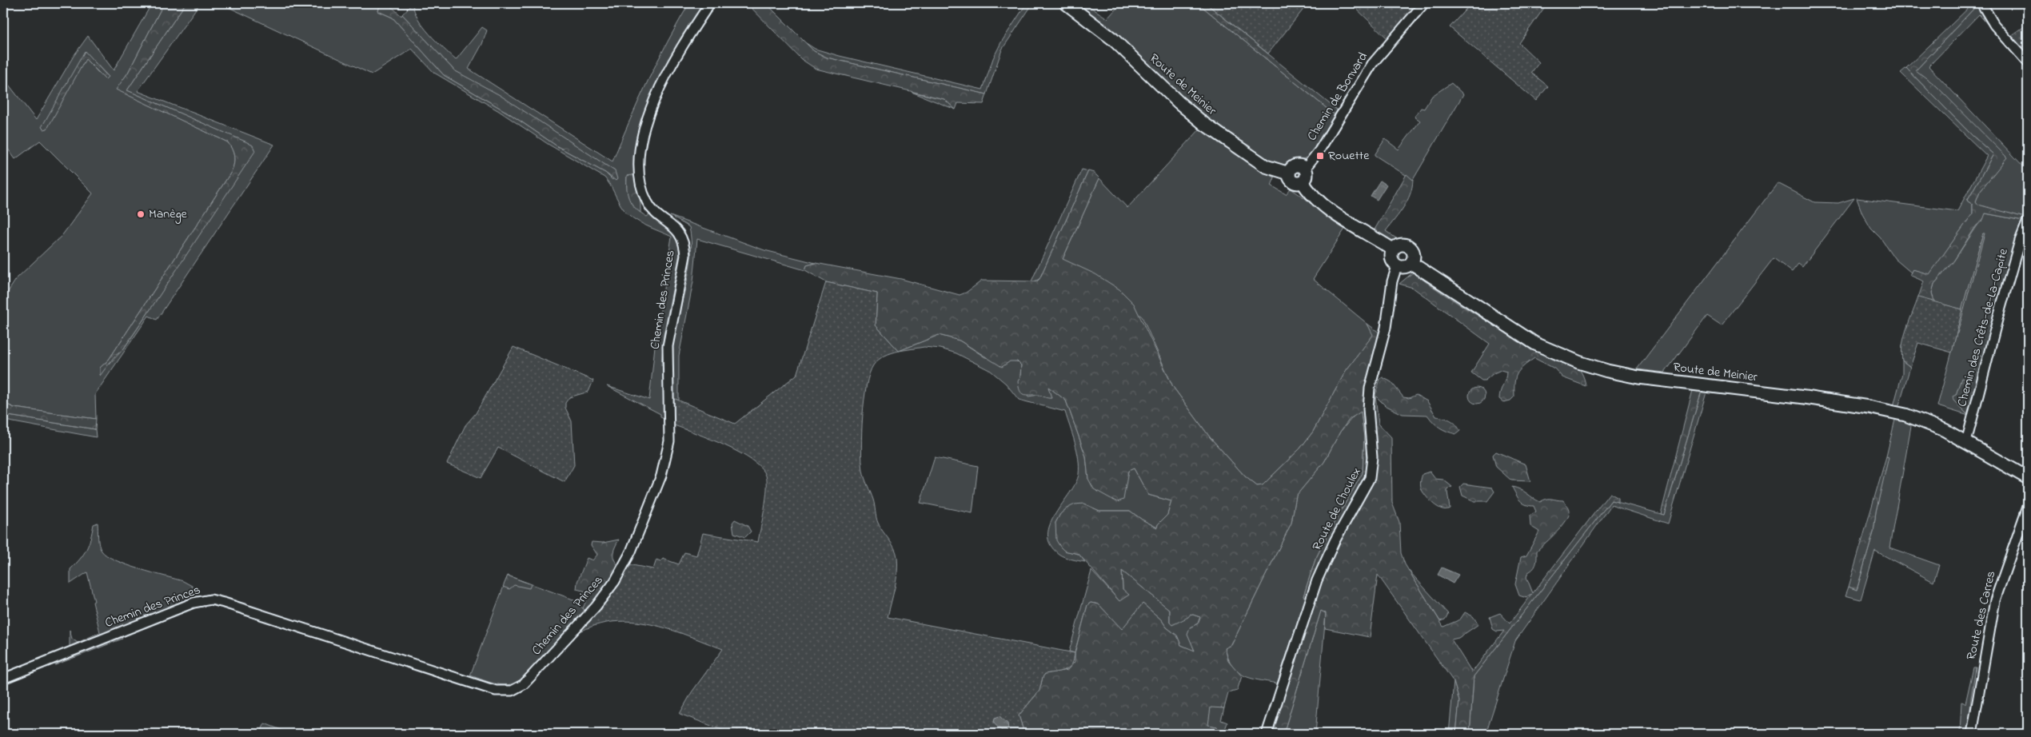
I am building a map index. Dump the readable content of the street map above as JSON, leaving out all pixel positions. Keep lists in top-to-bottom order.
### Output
{
  "streets": {
    "street": [
      "Route de Meinier",
      "Chemin de Bonvard",
      "Chemin des Princes",
      "Chemin des Crêts-de-La-Capite",
      "Route de Choulex",
      "Route des Carres"
    ]
  },
  "crossings": [
    ["Route de Meinier", "Chemin de Bonvard"],
    ["Route de Meinier", "Chemin des Crêts-de-La-Capite"],
    ["Route de Meinier", "Route de Choulex"]
  ],
  "places": {
    "transit": ["Rouette"],
    "other": ["Manège"]
  }
}
